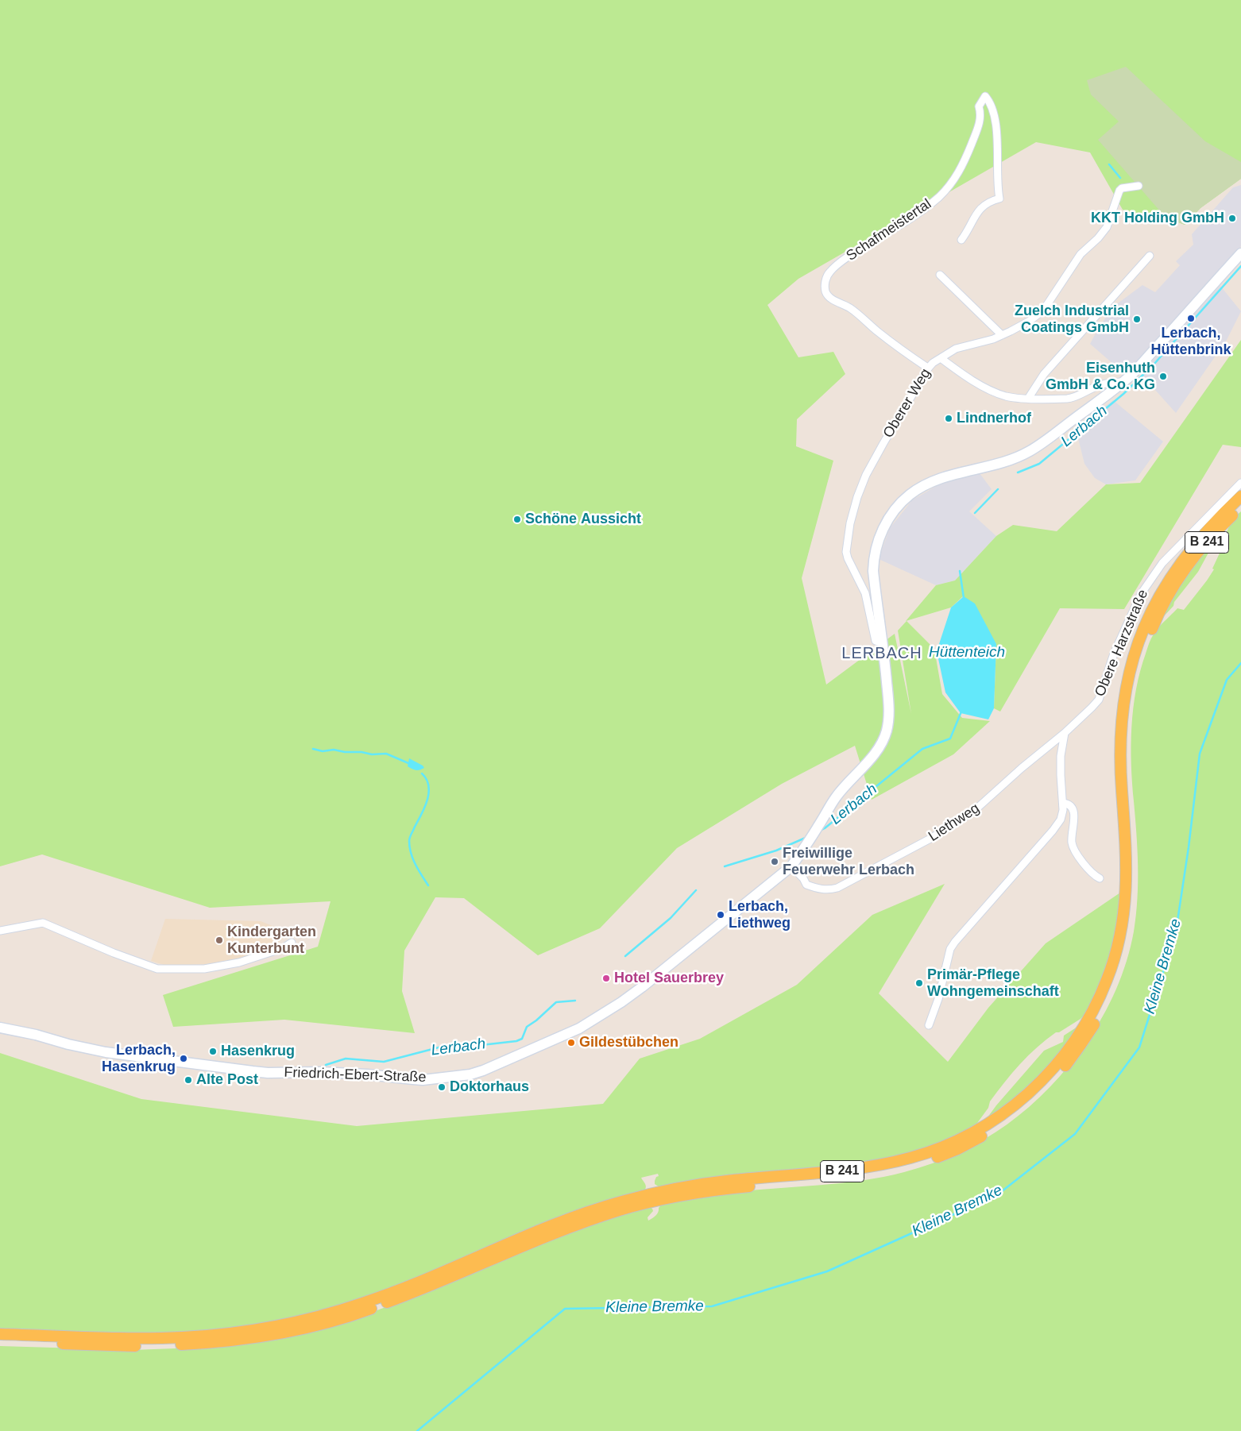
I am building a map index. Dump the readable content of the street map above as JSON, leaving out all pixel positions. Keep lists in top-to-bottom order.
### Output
{
  "streets": {
    "main road": ["B 241"],
    "street": [
      "Schafmeistertal",
      "Oberer Weg",
      "Obere Harzstraße",
      "Liethweg",
      "Friedrich-Ebert-Straße"
    ]
  },
  "crossings": [
    ["Oberer Weg", "Friedrich-Ebert-Straße"],
    ["Obere Harzstraße", "Liethweg"],
    ["Liethweg", "Friedrich-Ebert-Straße"]
  ],
  "districts": ["LERBACH"],
  "water": ["Lerbach", "Hüttenteich", "Kleine Bremke"],
  "places": [
    "KKT Holding GmbH",
    "Lerbach, Hüttenbrink",
    "Zuelch Industrial Coatings GmbH",
    "Eisenhuth GmbH & Co. KG",
    "Lindnerhof",
    "Schöne Aussicht",
    "Freiwillige Feuerwehr Lerbach",
    "Lerbach, Liethweg",
    "Kindergarten Kunterbunt",
    "Hotel Sauerbrey",
    "Primär-Pflege Wohngemeinschaft",
    "Gildestübchen",
    "Hasenkrug",
    "Lerbach, Hasenkrug",
    "Alte Post",
    "Doktorhaus"
  ]
}
